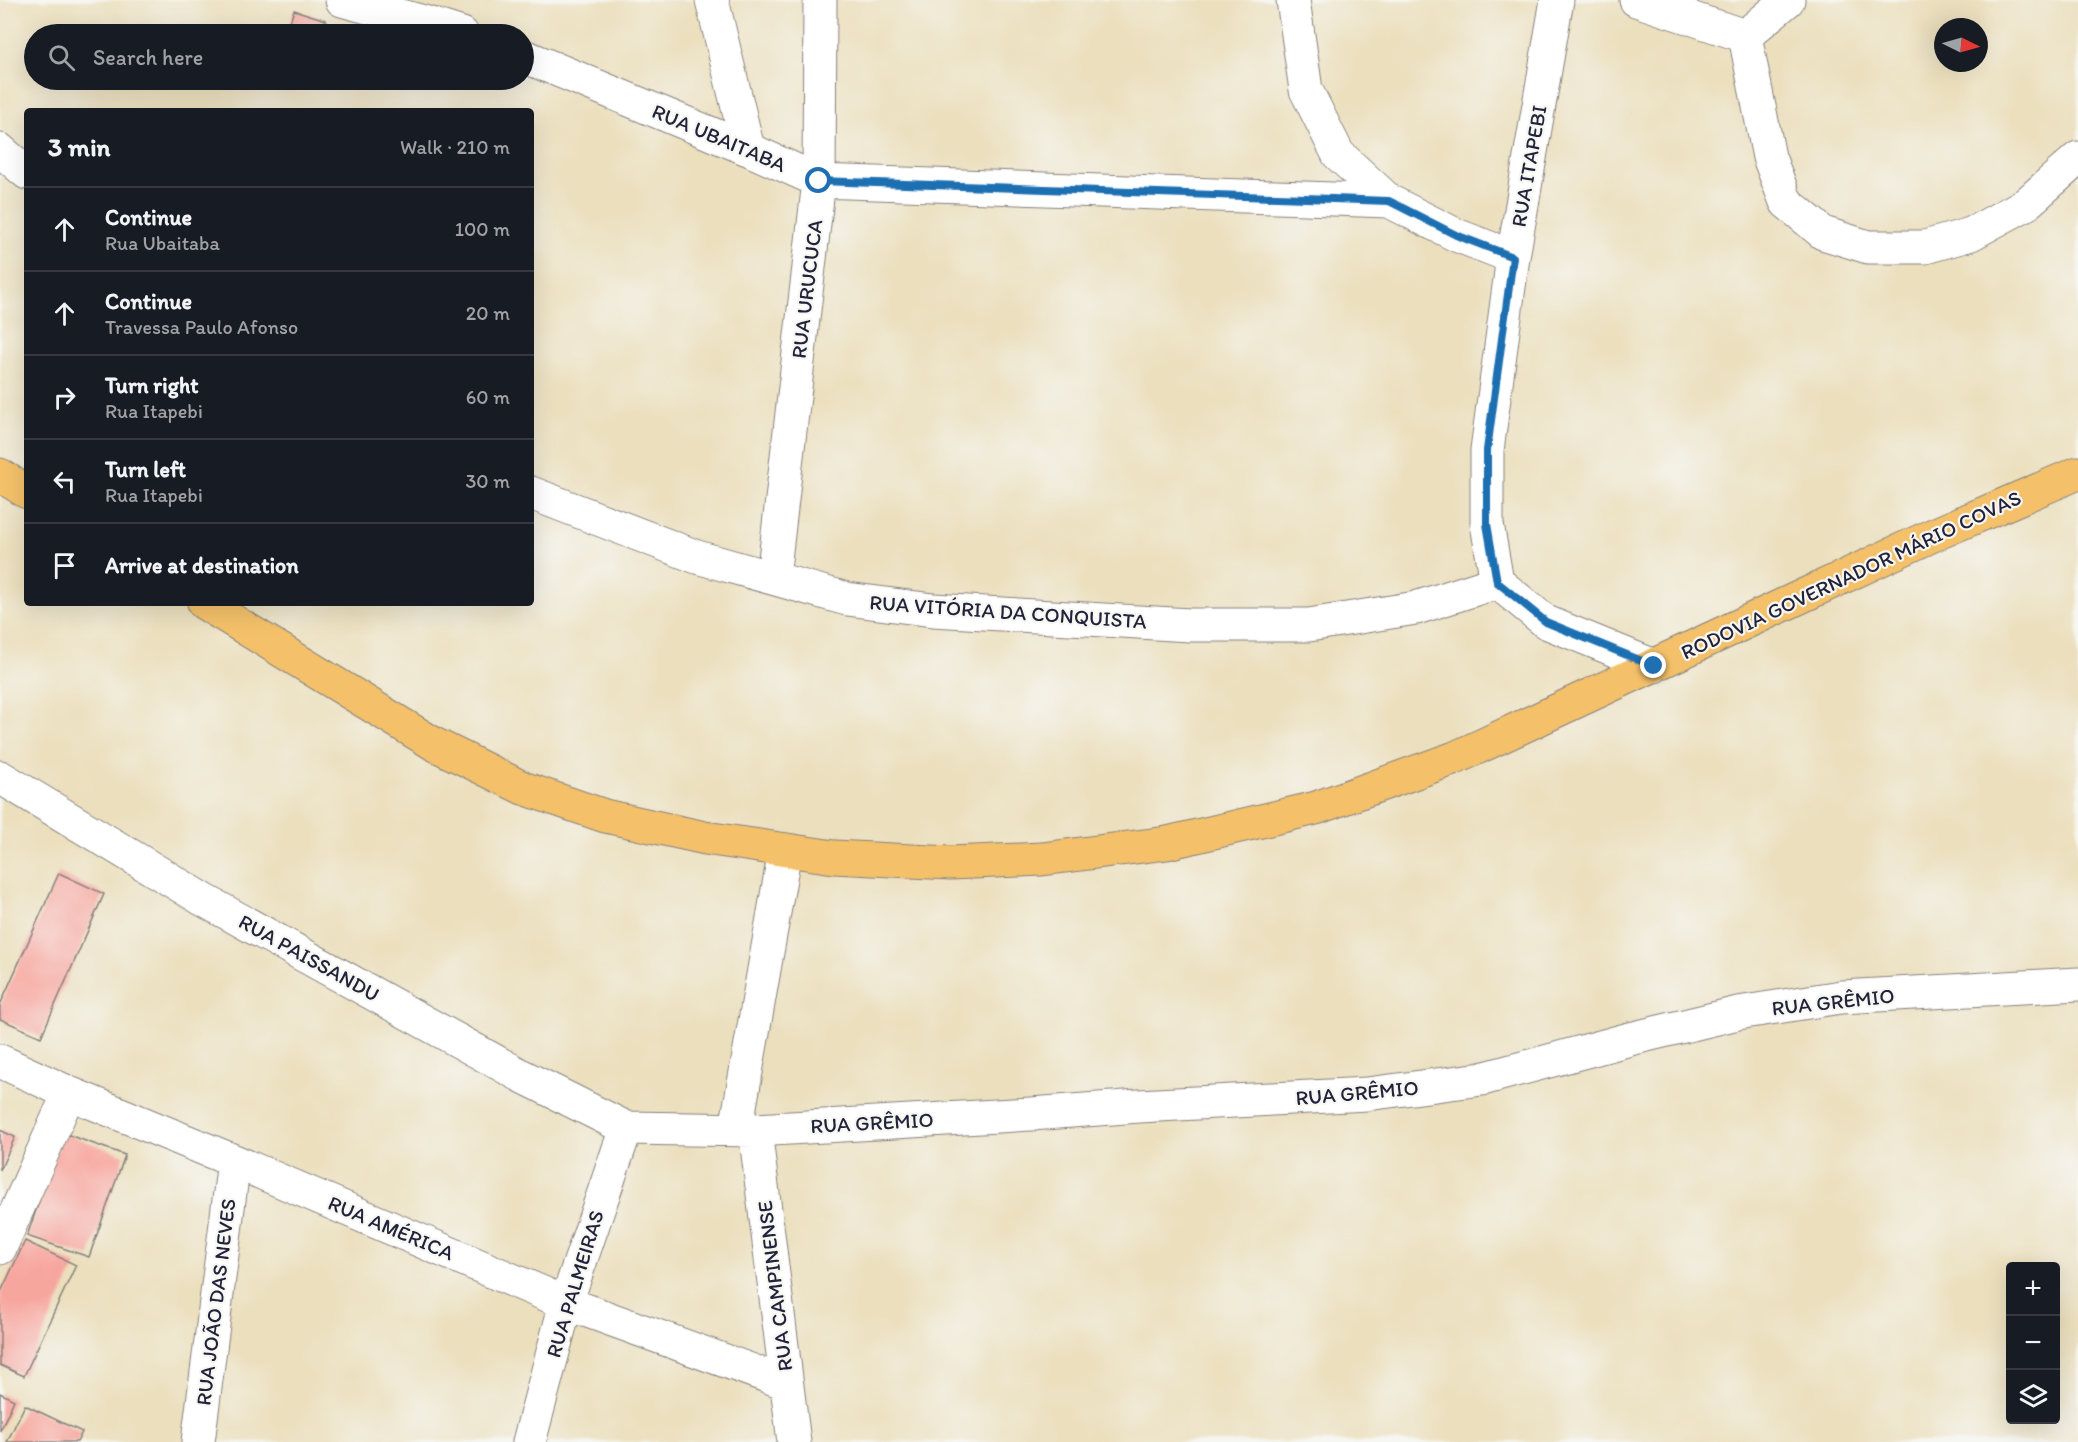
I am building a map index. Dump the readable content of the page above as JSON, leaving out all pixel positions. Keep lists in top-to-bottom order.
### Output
{
  "streets": {
    "highway": ["RODOVIA GOVERNADOR MÁRIO COVAS"],
    "street": [
      "RUA UBAITABA",
      "RUA ITAPEBI",
      "RUA URUCUCA",
      "RUA VITÓRIA DA CONQUISTA",
      "RUA PAISSANDU",
      "RUA GRÊMIO",
      "RUA AMÉRICA",
      "RUA PALMEIRAS",
      "RUA CAMPINENSE",
      "RUA JOÃO DAS NEVES"
    ]
  },
  "crossings": [
    ["RUA UBAITABA", "RUA URUCUCA"],
    ["RUA ITAPEBI", "RUA VITÓRIA DA CONQUISTA"],
    ["RUA URUCUCA", "RUA VITÓRIA DA CONQUISTA"],
    ["RODOVIA GOVERNADOR MÁRIO COVAS", "RUA CAMPINENSE"],
    ["RUA PAISSANDU", "RUA GRÊMIO"],
    ["RUA PAISSANDU", "RUA PALMEIRAS"],
    ["RUA GRÊMIO", "RUA PALMEIRAS"],
    ["RUA GRÊMIO", "RUA CAMPINENSE"],
    ["RUA AMÉRICA", "RUA PALMEIRAS"],
    ["RUA AMÉRICA", "RUA CAMPINENSE"],
    ["RUA AMÉRICA", "RUA JOÃO DAS NEVES"]
  ],
  "north": "right",
  "page": {
    "search": "Search here",
    "heading": ["3 min", "Walk · 210 m"],
    "list": [
      ["Continue", "Rua Ubaitaba", "100 m"],
      ["Continue", "Travessa Paulo Afonso", "20 m"],
      ["Turn right", "Rua Itapebi", "60 m"],
      ["Turn left", "Rua Itapebi", "30 m"],
      "Arrive at destination"
    ],
    "map_buttons": ["+", "−"]
  }
}
